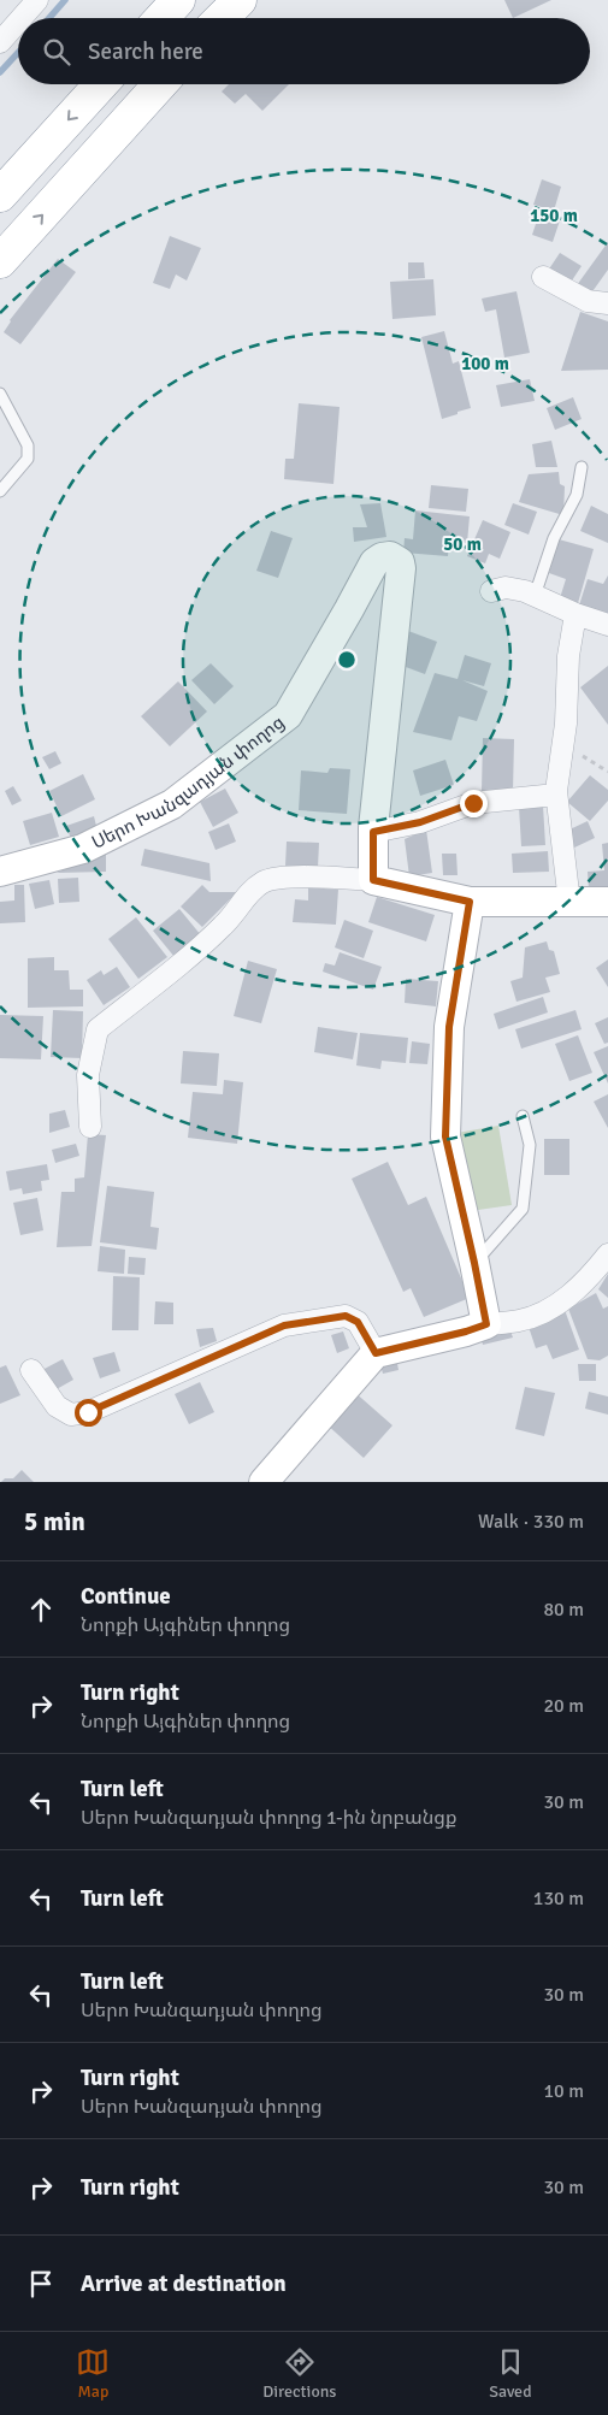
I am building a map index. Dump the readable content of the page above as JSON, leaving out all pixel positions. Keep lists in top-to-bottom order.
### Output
{
  "streets": {
    "street": ["Սերո Խանզադյան փողոց"]
  },
  "page": {
    "search": "Search here",
    "heading": ["5 min", "Walk · 330 m"],
    "list": [
      ["Continue", "Նորքի Այգիներ փողոց", "80 m"],
      ["Turn right", "Նորքի Այգիներ փողոց", "20 m"],
      ["Turn left", "Սերո Խանզադյան փողոց 1-ին նրբանցք", "30 m"],
      ["Turn left", "130 m"],
      ["Turn left", "Սերո Խանզադյան փողոց", "30 m"],
      ["Turn right", "Սերո Խանզադյան փողոց", "10 m"],
      ["Turn right", "30 m"],
      "Arrive at destination"
    ],
    "nav": ["Map", "Directions", "Saved"]
  },
  "rings": ["150 m", "100 m", "50 m"]
}
